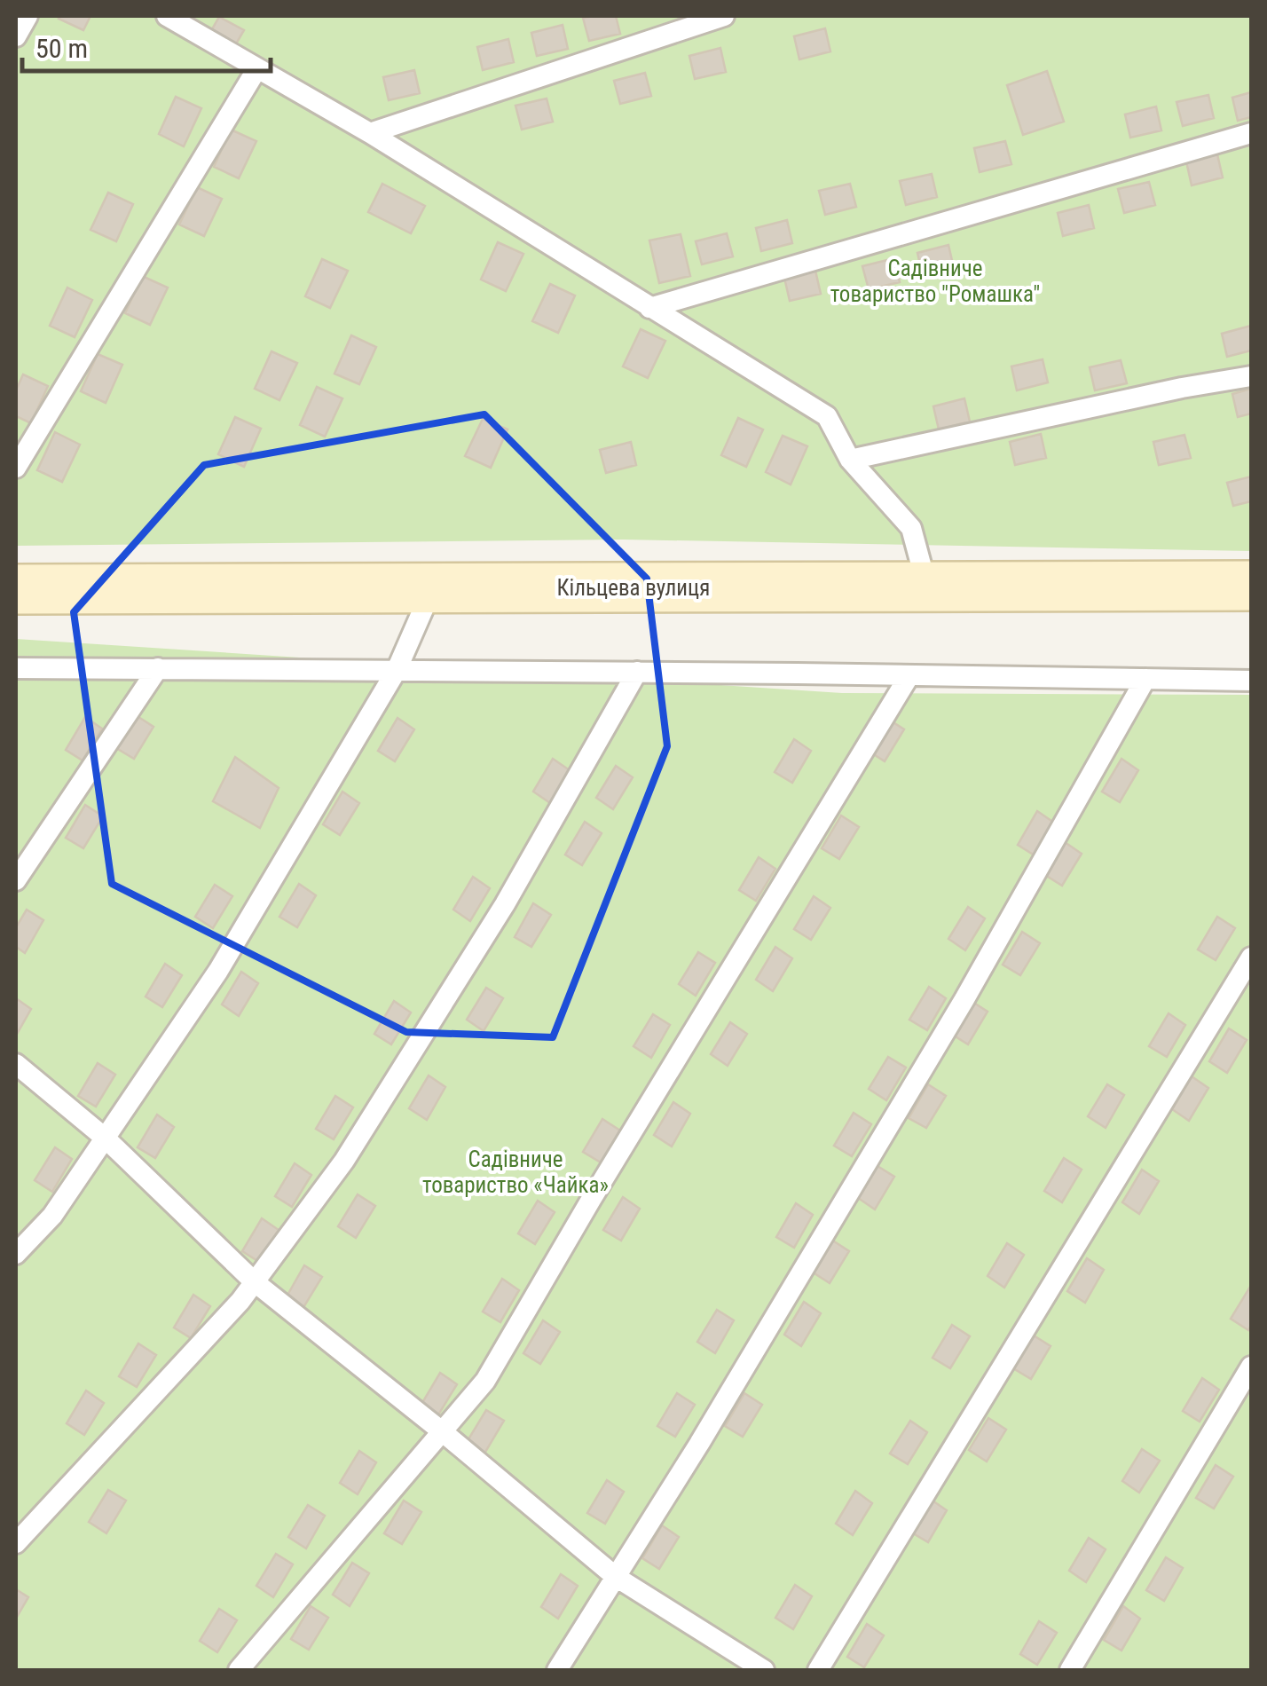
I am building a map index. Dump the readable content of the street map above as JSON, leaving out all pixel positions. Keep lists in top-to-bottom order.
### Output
{
  "streets": {
    "main road": ["Кільцева вулиця"]
  },
  "parks": ["Садівниче товариство \"Ромашка\"", "Садівниче товариство «Чайка»"],
  "scale_bar": "50 m"
}
